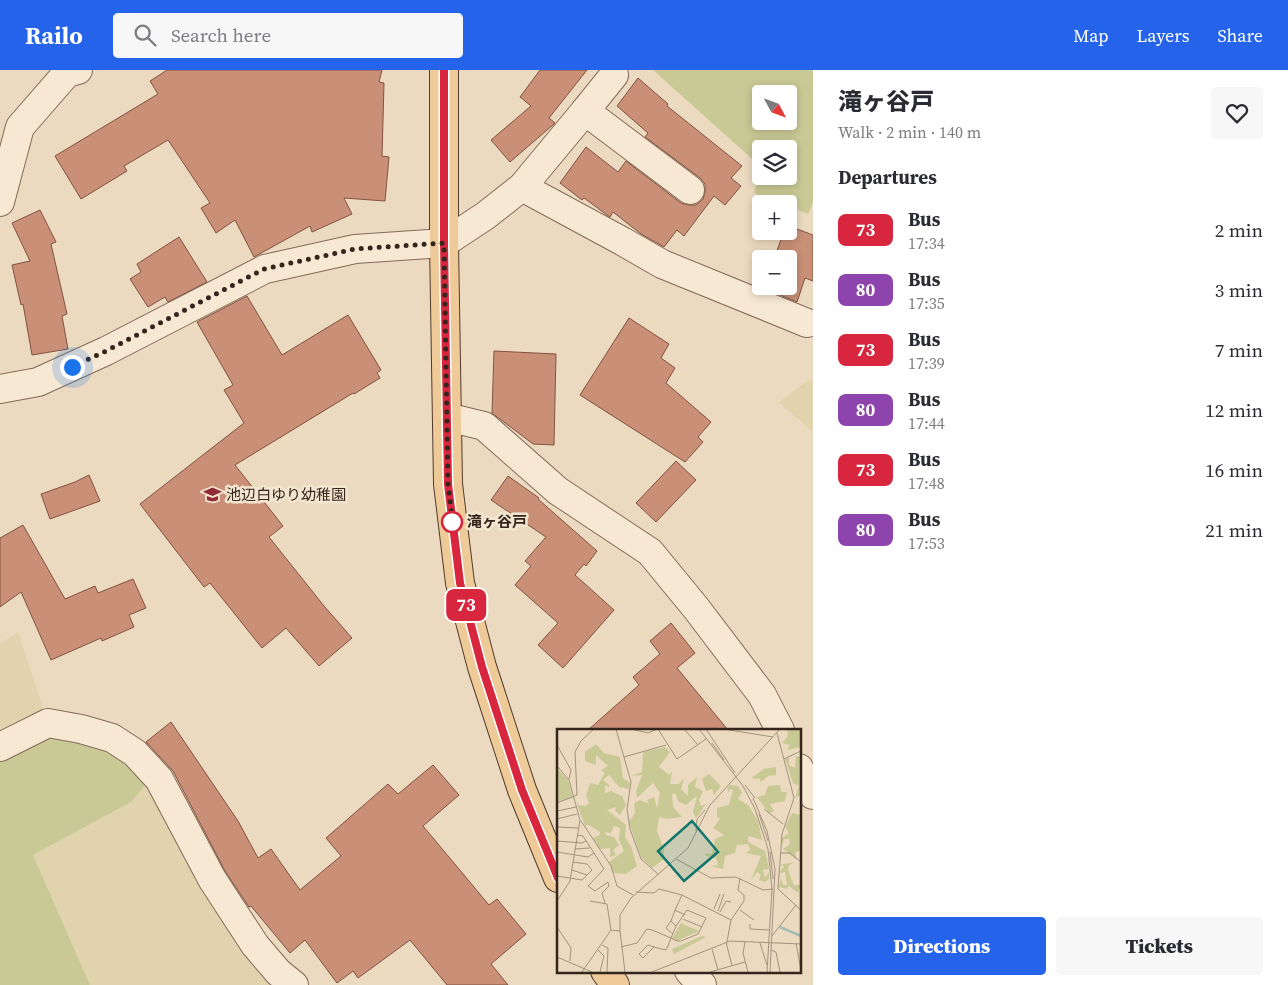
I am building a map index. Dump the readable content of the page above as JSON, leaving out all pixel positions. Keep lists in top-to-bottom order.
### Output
{
  "places": {
    "school or university": ["池辺白ゆり幼稚園"],
    "other": ["滝ヶ谷戸"]
  },
  "lines": ["bus line 73"],
  "north": "bottom right",
  "page": {
    "header": "Railo",
    "search": "Search here",
    "nav": ["Map", "Layers", "Share"],
    "on_map": "73",
    "heading": [
      ["滝ヶ谷戸", "Walk · 2 min · 140 m"],
      "Departures"
    ],
    "map_buttons": ["+", "−"],
    "list": [
      {
        "mark": "73",
        "name": "Bus",
        "note": "17:34",
        "value": "2 min"
      },
      {
        "mark": "80",
        "name": "Bus",
        "note": "17:35",
        "value": "3 min"
      },
      {
        "mark": "73",
        "name": "Bus",
        "note": "17:39",
        "value": "7 min"
      },
      {
        "mark": "80",
        "name": "Bus",
        "note": "17:44",
        "value": "12 min"
      },
      {
        "mark": "73",
        "name": "Bus",
        "note": "17:48",
        "value": "16 min"
      },
      {
        "mark": "80",
        "name": "Bus",
        "note": "17:53",
        "value": "21 min"
      }
    ],
    "buttons": ["Directions", "Tickets"]
  }
}
